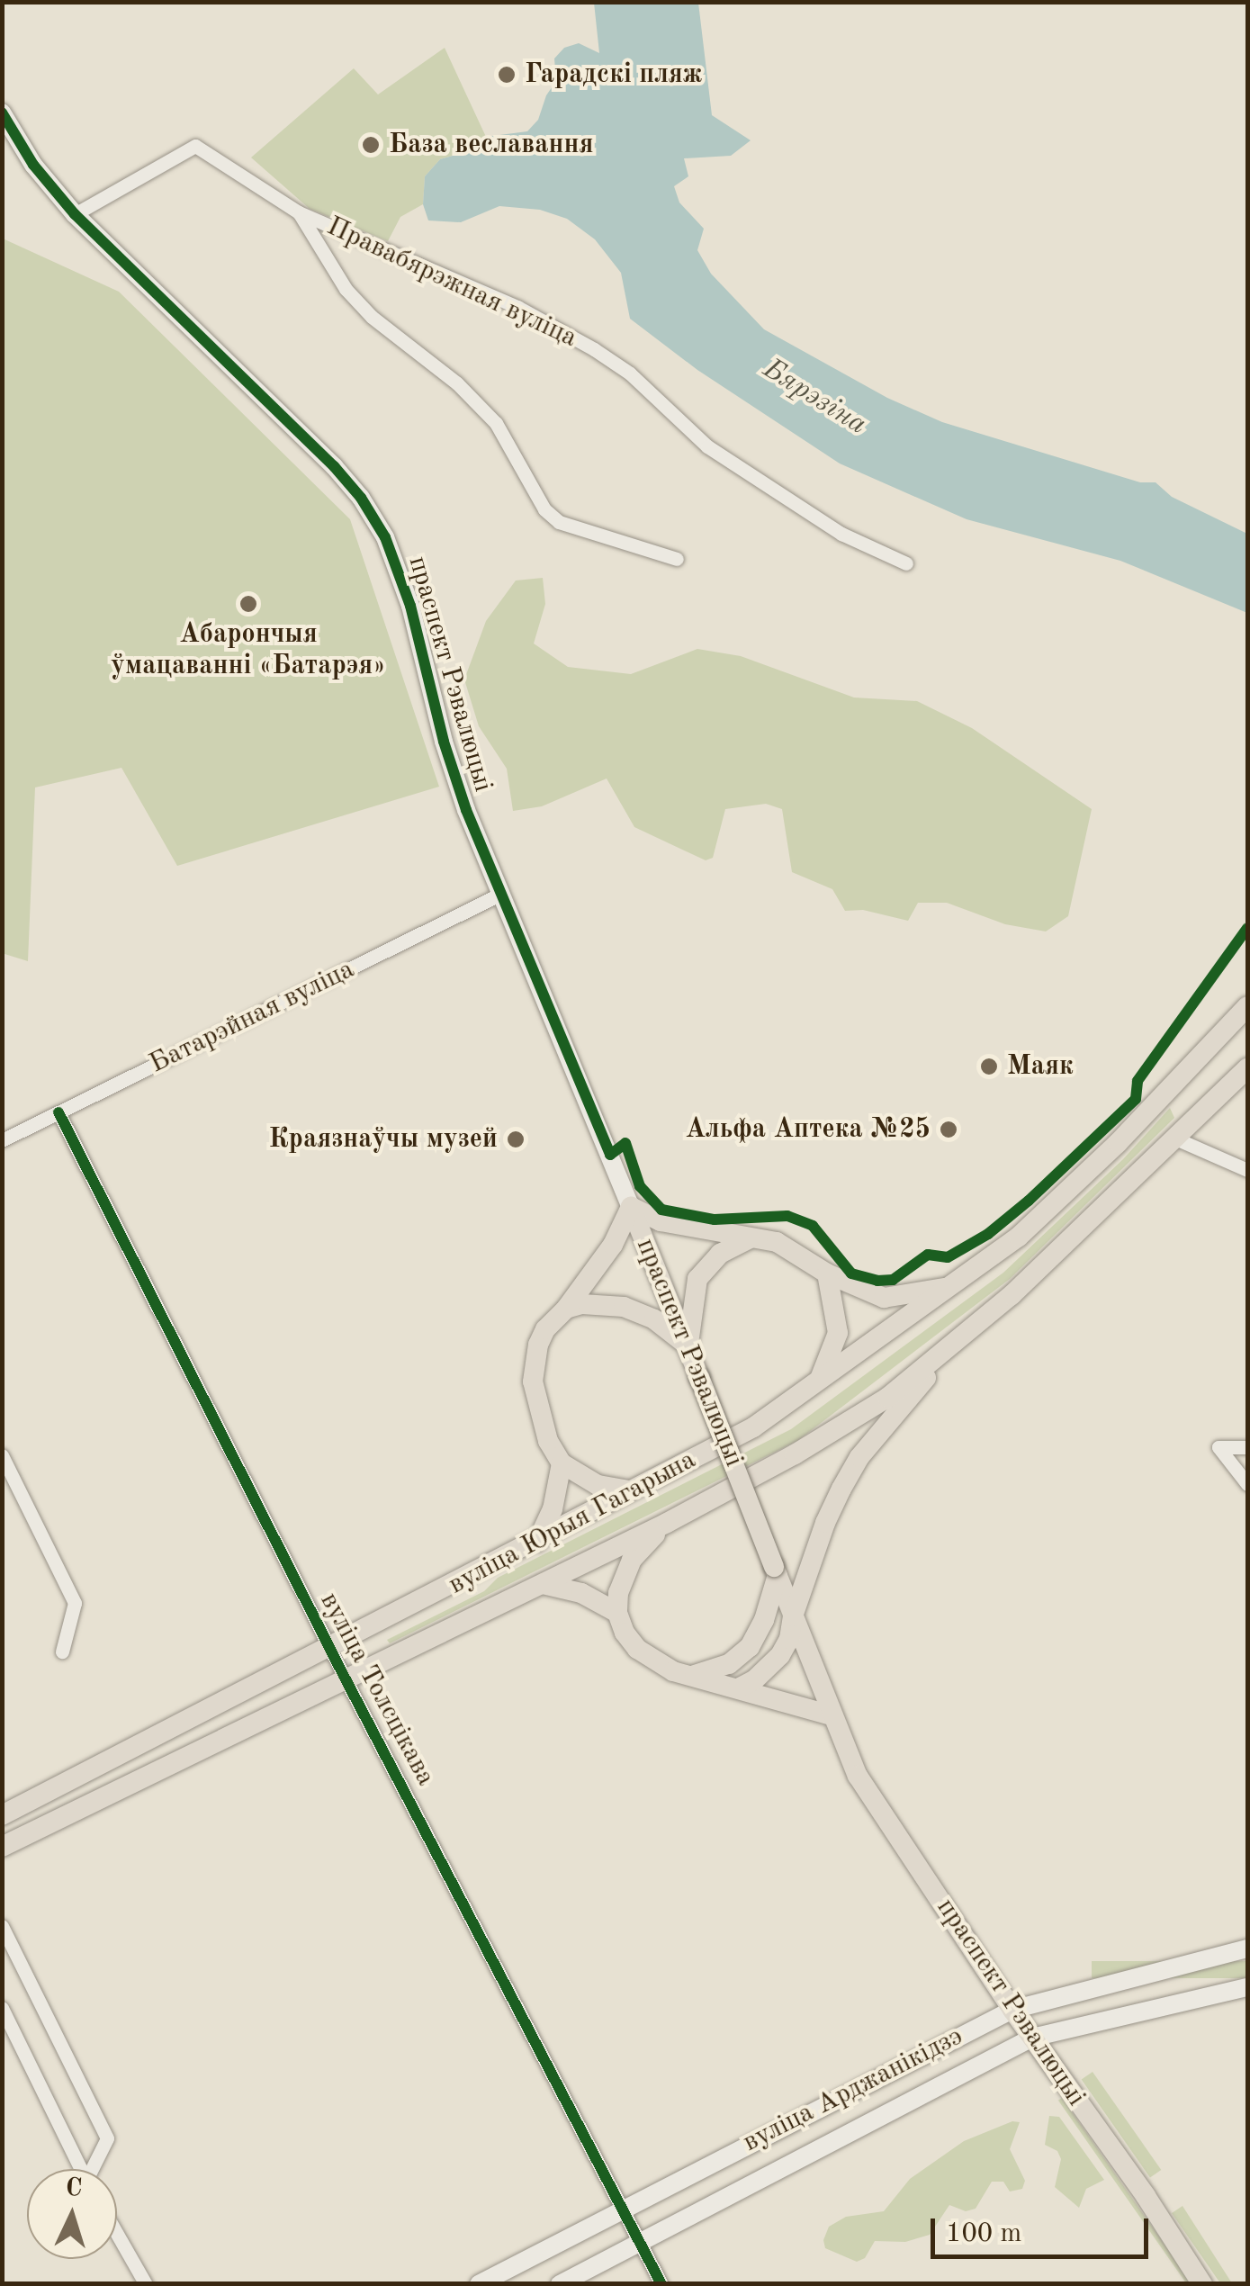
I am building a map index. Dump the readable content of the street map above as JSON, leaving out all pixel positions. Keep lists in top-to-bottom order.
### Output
{
  "streets": {
    "main road": ["праспект Рэвалюцыі", "вуліца Юрыя Гагарына", "вуліца Арджанікідзэ"],
    "street": ["Правабярэжная вуліца", "Батарэйная вуліца", "вуліца Толсцікава"]
  },
  "crossings": [
    ["Правабярэжная вуліца", "праспект Рэвалюцыі"],
    ["праспект Рэвалюцыі", "Батарэйная вуліца"],
    ["праспект Рэвалюцыі", "вуліца Арджанікідзэ"],
    ["Батарэйная вуліца", "вуліца Толсцікава"],
    ["вуліца Юрыя Гагарына", "вуліца Толсцікава"],
    ["вуліца Толсцікава", "вуліца Арджанікідзэ"]
  ],
  "water": ["Бярэзіна"],
  "places": [
    "Гарадскі пляж",
    "База веславання",
    "Абарончыя ўмацаванні «Батарэя»",
    "Маяк",
    "Альфа Аптека №25",
    "Краязнаўчы музей"
  ],
  "scale_bar": "100 m",
  "north": "top"
}
